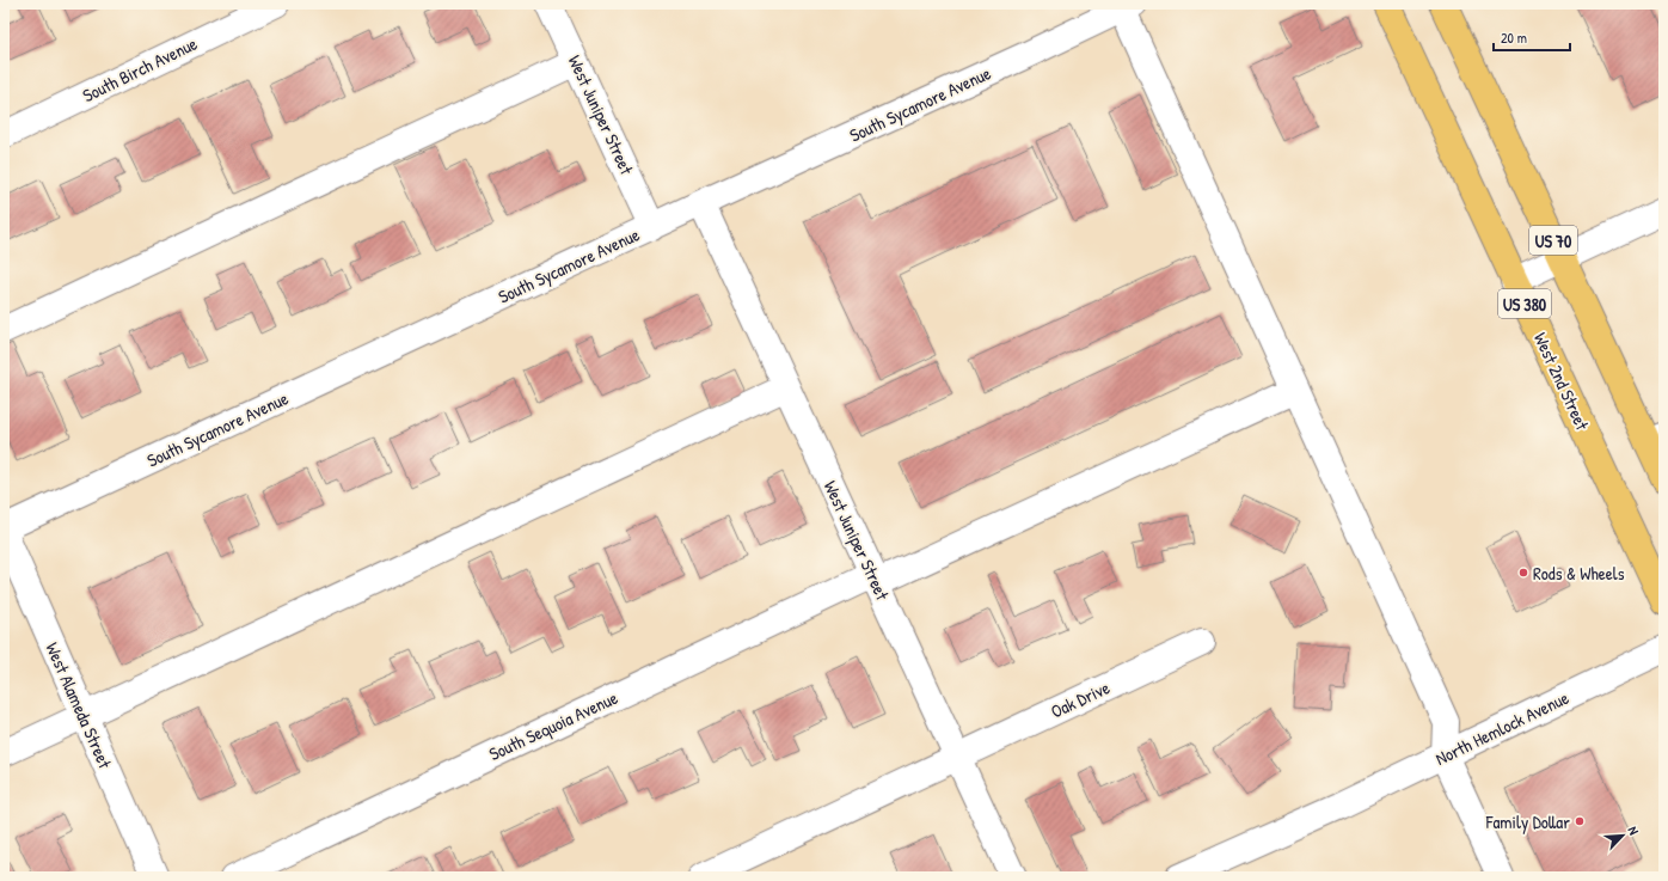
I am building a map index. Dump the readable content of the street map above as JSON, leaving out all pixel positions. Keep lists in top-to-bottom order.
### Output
{
  "streets": {
    "main road": ["US 70", "US 380", "West 2nd Street"],
    "street": [
      "South Birch Avenue",
      "South Sycamore Avenue",
      "West Juniper Street",
      "Oak Drive",
      "West Alameda Street",
      "South Sequoia Avenue",
      "North Hemlock Avenue"
    ]
  },
  "crossings": [
    ["South Sycamore Avenue", "West Juniper Street"],
    ["South Sycamore Avenue", "West Alameda Street"],
    ["West Juniper Street", "Oak Drive"],
    ["West Juniper Street", "South Sequoia Avenue"]
  ],
  "places": ["Rods & Wheels", "Family Dollar"],
  "scale_bar": "20 m",
  "north": "top right"
}
